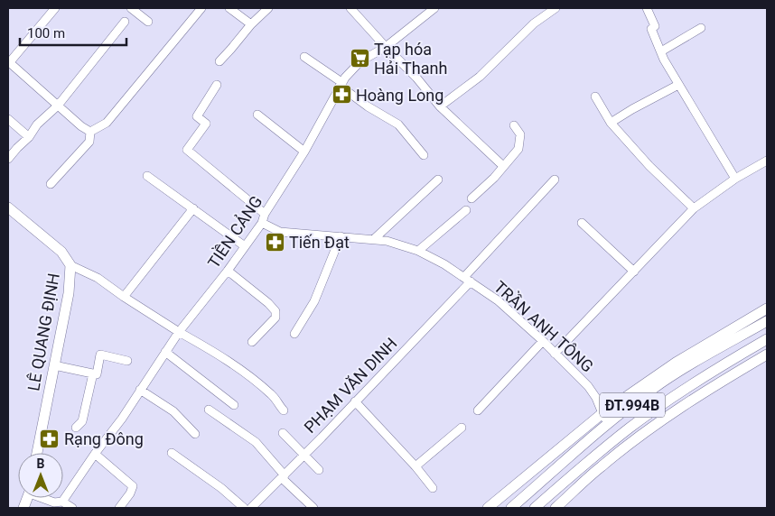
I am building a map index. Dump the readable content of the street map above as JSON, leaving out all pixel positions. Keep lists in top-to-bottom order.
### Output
{
  "streets": {
    "main road": ["LÊ QUANG ĐỊNH", "ĐT.994B"],
    "street": ["TIỀN CẢNG", "TRẦN ANH TÔNG", "PHẠM VĂN DINH"]
  },
  "crossings": [
    ["TIỀN CẢNG", "TRẦN ANH TÔNG"],
    ["TRẦN ANH TÔNG", "PHẠM VĂN DINH"],
    ["TRẦN ANH TÔNG", "ĐT.994B"]
  ],
  "places": {
    "supermarket": ["Tạp hóa Hải Thanh"],
    "pharmacy": ["Hoàng Long", "Tiến Đạt", "Rạng Đông"]
  },
  "scale_bar": "100 m",
  "north": "top"
}
